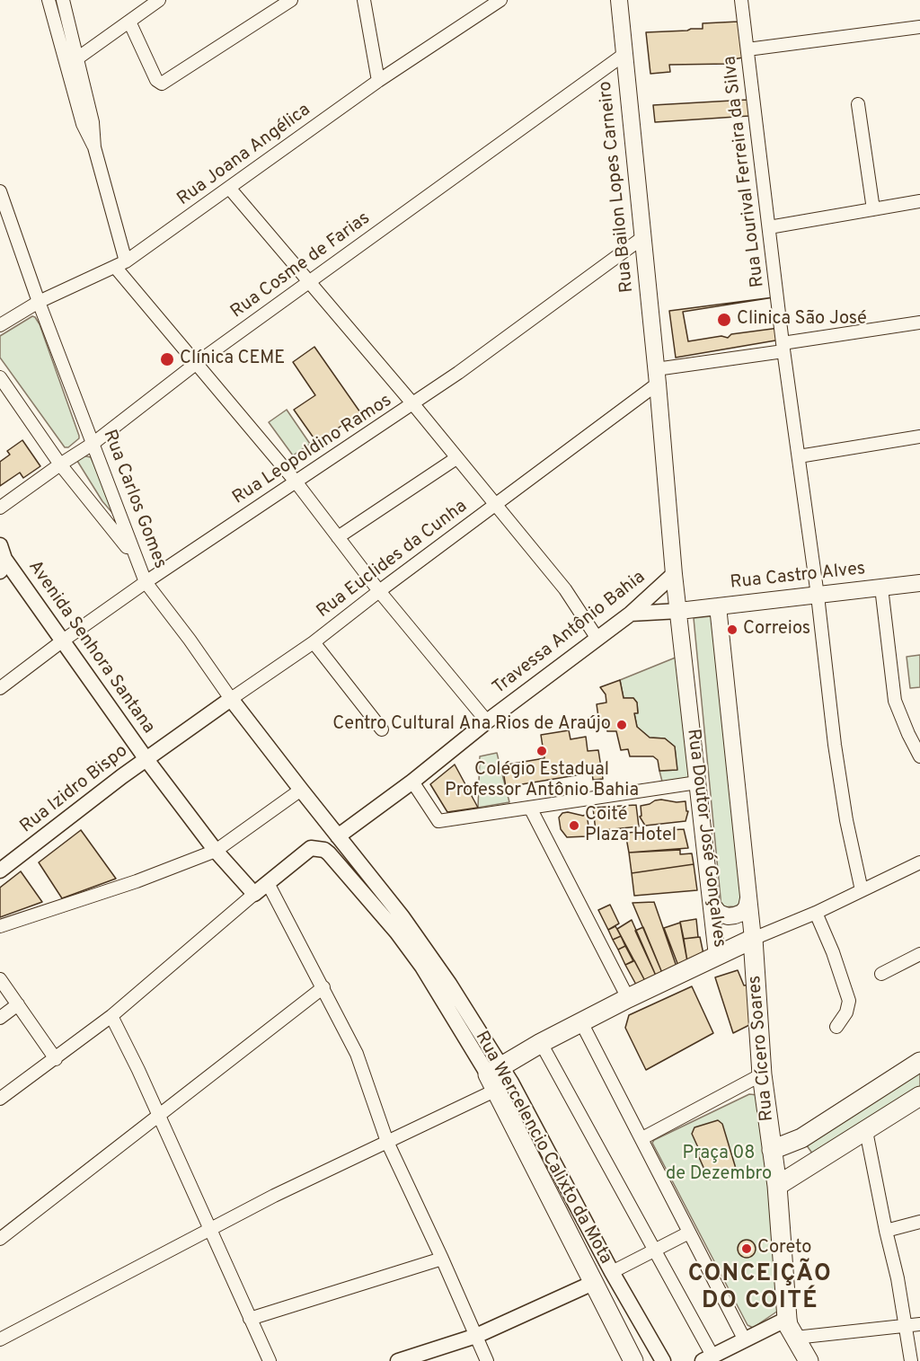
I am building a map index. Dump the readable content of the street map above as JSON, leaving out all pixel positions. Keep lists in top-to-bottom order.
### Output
{
  "streets": {
    "main road": [
      "Rua Bailon Lopes Carneiro",
      "Rua Castro Alves",
      "Rua Doutor José Gonçalves",
      "Rua Cícero Soares",
      "Rua Wercelencio Calixto da Mota"
    ],
    "street": [
      "Rua Joana Angélica",
      "Rua Lourival Ferreira da Silva",
      "Rua Cosme de Farias",
      "Rua Leopoldino Ramos",
      "Rua Carlos Gomes",
      "Rua Euclides da Cunha",
      "Travessa Antônio Bahia",
      "Avenida Senhora Santana",
      "Rua Izidro Bispo"
    ]
  },
  "crossings": [
    ["Rua Joana Angélica", "Rua Carlos Gomes"],
    ["Rua Joana Angélica", "Travessa Antônio Bahia"],
    ["Rua Lourival Ferreira da Silva", "Rua Castro Alves"],
    ["Rua Bailon Lopes Carneiro", "Rua Cosme de Farias"],
    ["Rua Bailon Lopes Carneiro", "Rua Leopoldino Ramos"],
    ["Rua Bailon Lopes Carneiro", "Rua Euclides da Cunha"],
    ["Rua Bailon Lopes Carneiro", "Travessa Antônio Bahia"],
    ["Rua Bailon Lopes Carneiro", "Rua Doutor José Gonçalves"],
    ["Rua Cosme de Farias", "Rua Carlos Gomes"],
    ["Rua Cosme de Farias", "Travessa Antônio Bahia"],
    ["Rua Leopoldino Ramos", "Rua Carlos Gomes"],
    ["Rua Leopoldino Ramos", "Travessa Antônio Bahia"],
    ["Rua Leopoldino Ramos", "Avenida Senhora Santana"],
    ["Rua Carlos Gomes", "Rua Euclides da Cunha"],
    ["Rua Carlos Gomes", "Travessa Antônio Bahia"],
    ["Rua Carlos Gomes", "Rua Wercelencio Calixto da Mota"],
    ["Rua Euclides da Cunha", "Travessa Antônio Bahia"],
    ["Rua Euclides da Cunha", "Avenida Senhora Santana"],
    ["Rua Euclides da Cunha", "Rua Izidro Bispo"],
    ["Rua Castro Alves", "Rua Doutor José Gonçalves"],
    ["Travessa Antônio Bahia", "Rua Doutor José Gonçalves"],
    ["Travessa Antônio Bahia", "Rua Wercelencio Calixto da Mota"],
    ["Avenida Senhora Santana", "Rua Izidro Bispo"],
    ["Rua Doutor José Gonçalves", "Rua Cícero Soares"]
  ],
  "districts": ["CONCEIÇÃO DO COITÉ"],
  "parks": ["Praça 08 de Dezembro"],
  "places": [
    "Clinica São José",
    "Clínica CEME",
    "Correios",
    "Centro Cultural Ana Rios de Araújo",
    "Colégio Estadual Professor Antônio Bahia",
    "Coité Plaza Hotel",
    "Coreto"
  ]
}
